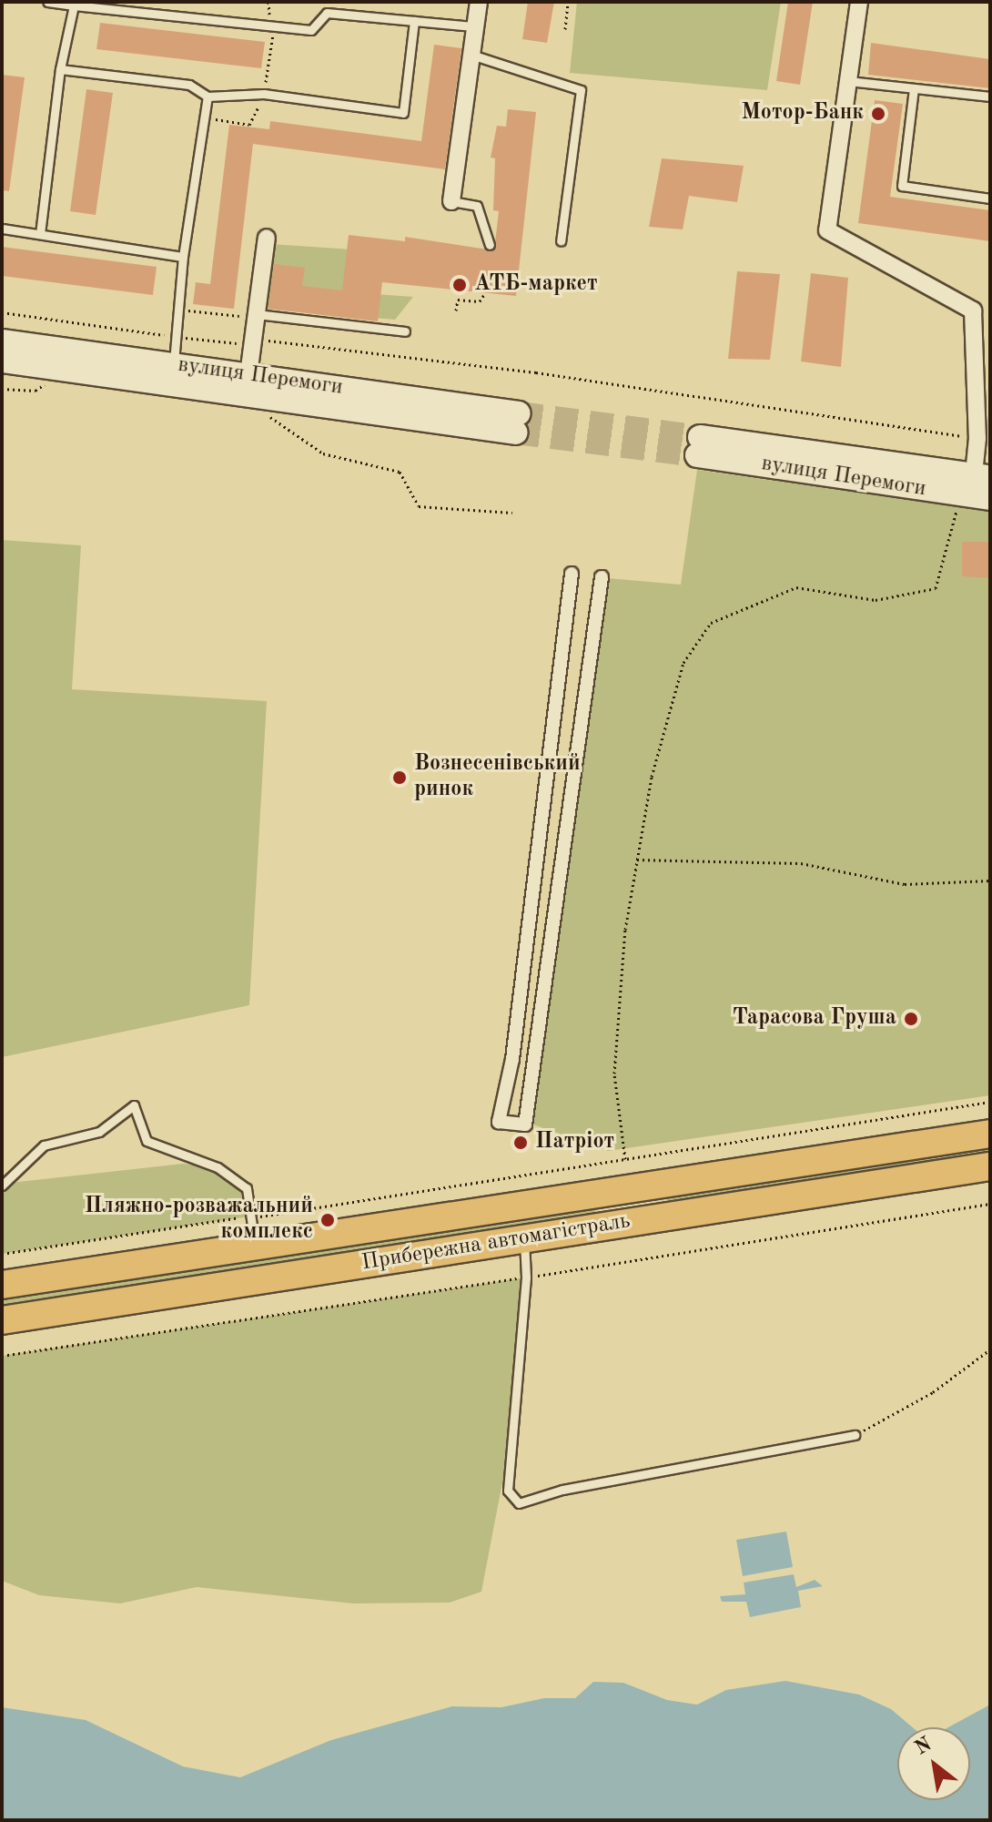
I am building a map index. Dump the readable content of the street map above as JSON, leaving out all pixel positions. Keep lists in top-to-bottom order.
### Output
{
  "streets": {
    "main road": ["вулиця Перемоги", "Прибережна автомагістраль"]
  },
  "places": [
    "Мотор-Банк",
    "АТБ-маркет",
    "Вознесенівський ринок",
    "Тарасова Груша",
    "Патріот",
    "Пляжно-розважальний комплекс"
  ],
  "north": "top left"
}
